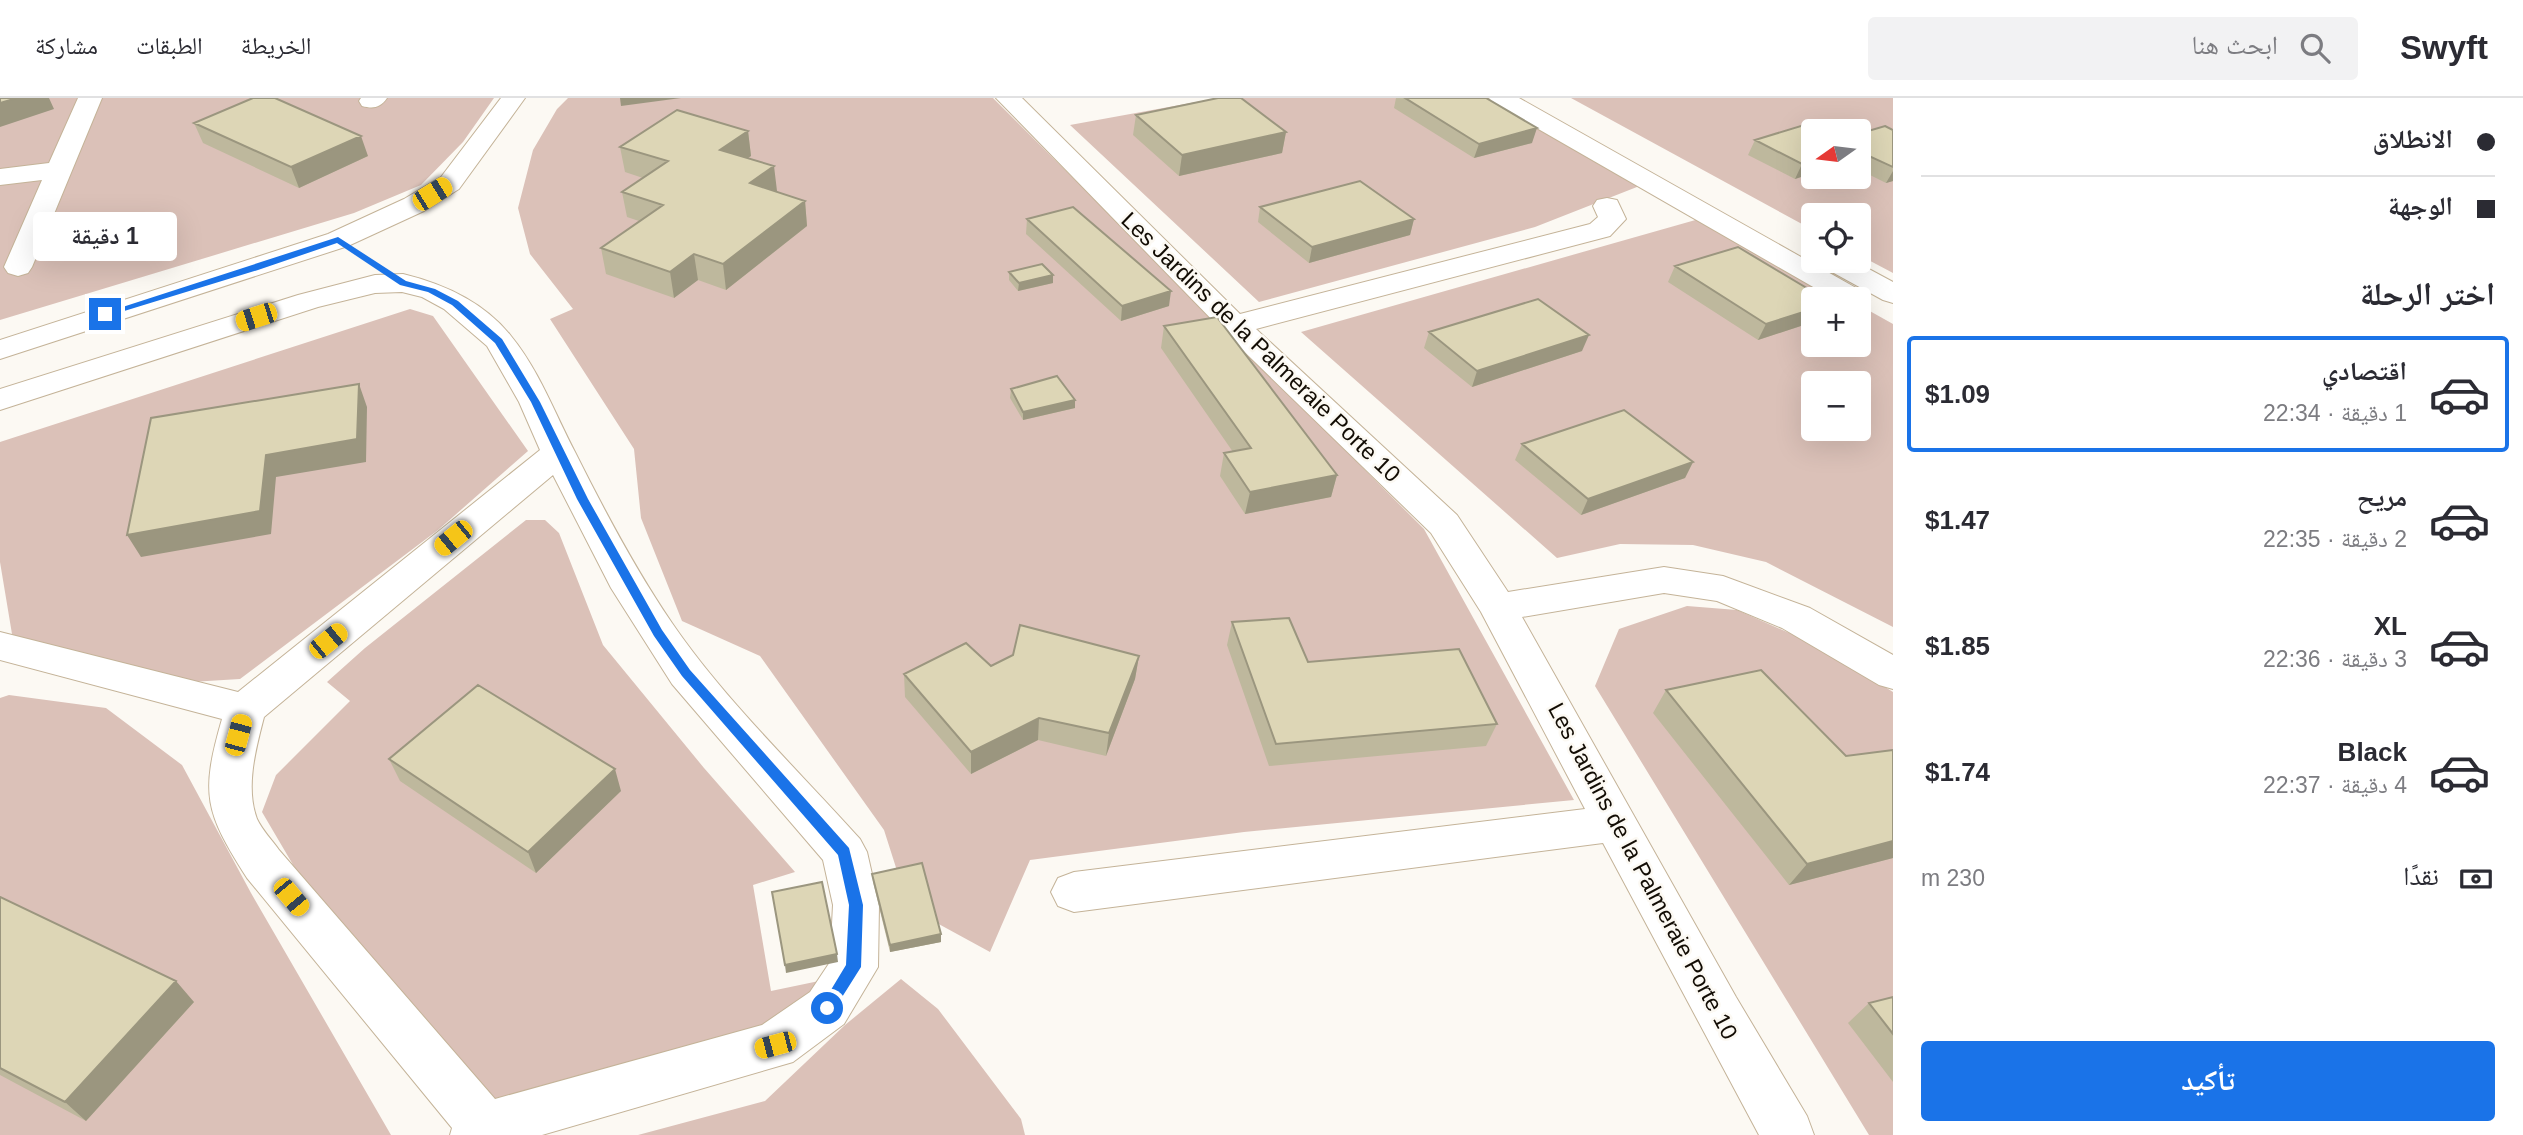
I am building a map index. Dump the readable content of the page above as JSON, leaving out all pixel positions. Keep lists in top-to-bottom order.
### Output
{
  "streets": {
    "street": ["Les Jardins de la Palmeraie Porte 10"]
  },
  "north": "left",
  "page": {
    "header": "Swyft",
    "search": "ابحث هنا",
    "nav": ["الخريطة", "الطبقات", "مشاركة"],
    "banner": ["الانطلاق", "الوجهة"],
    "map_buttons": ["+", "−"],
    "bubble": "1 دقيقة",
    "heading": "اختر الرحلة",
    "list": [
      {
        "name": "اقتصادي",
        "note": "1 دقيقة · 22:34",
        "value": "$1.09"
      },
      {
        "name": "مريح",
        "note": "2 دقيقة · 22:35",
        "value": "$1.47"
      },
      {
        "name": "XL",
        "note": "3 دقيقة · 22:36",
        "value": "$1.85"
      },
      {
        "name": "Black",
        "note": "4 دقيقة · 22:37",
        "value": "$1.74"
      }
    ],
    "pay": ["نقدًا", "230 m"],
    "buttons": "تأكيد"
  }
}
